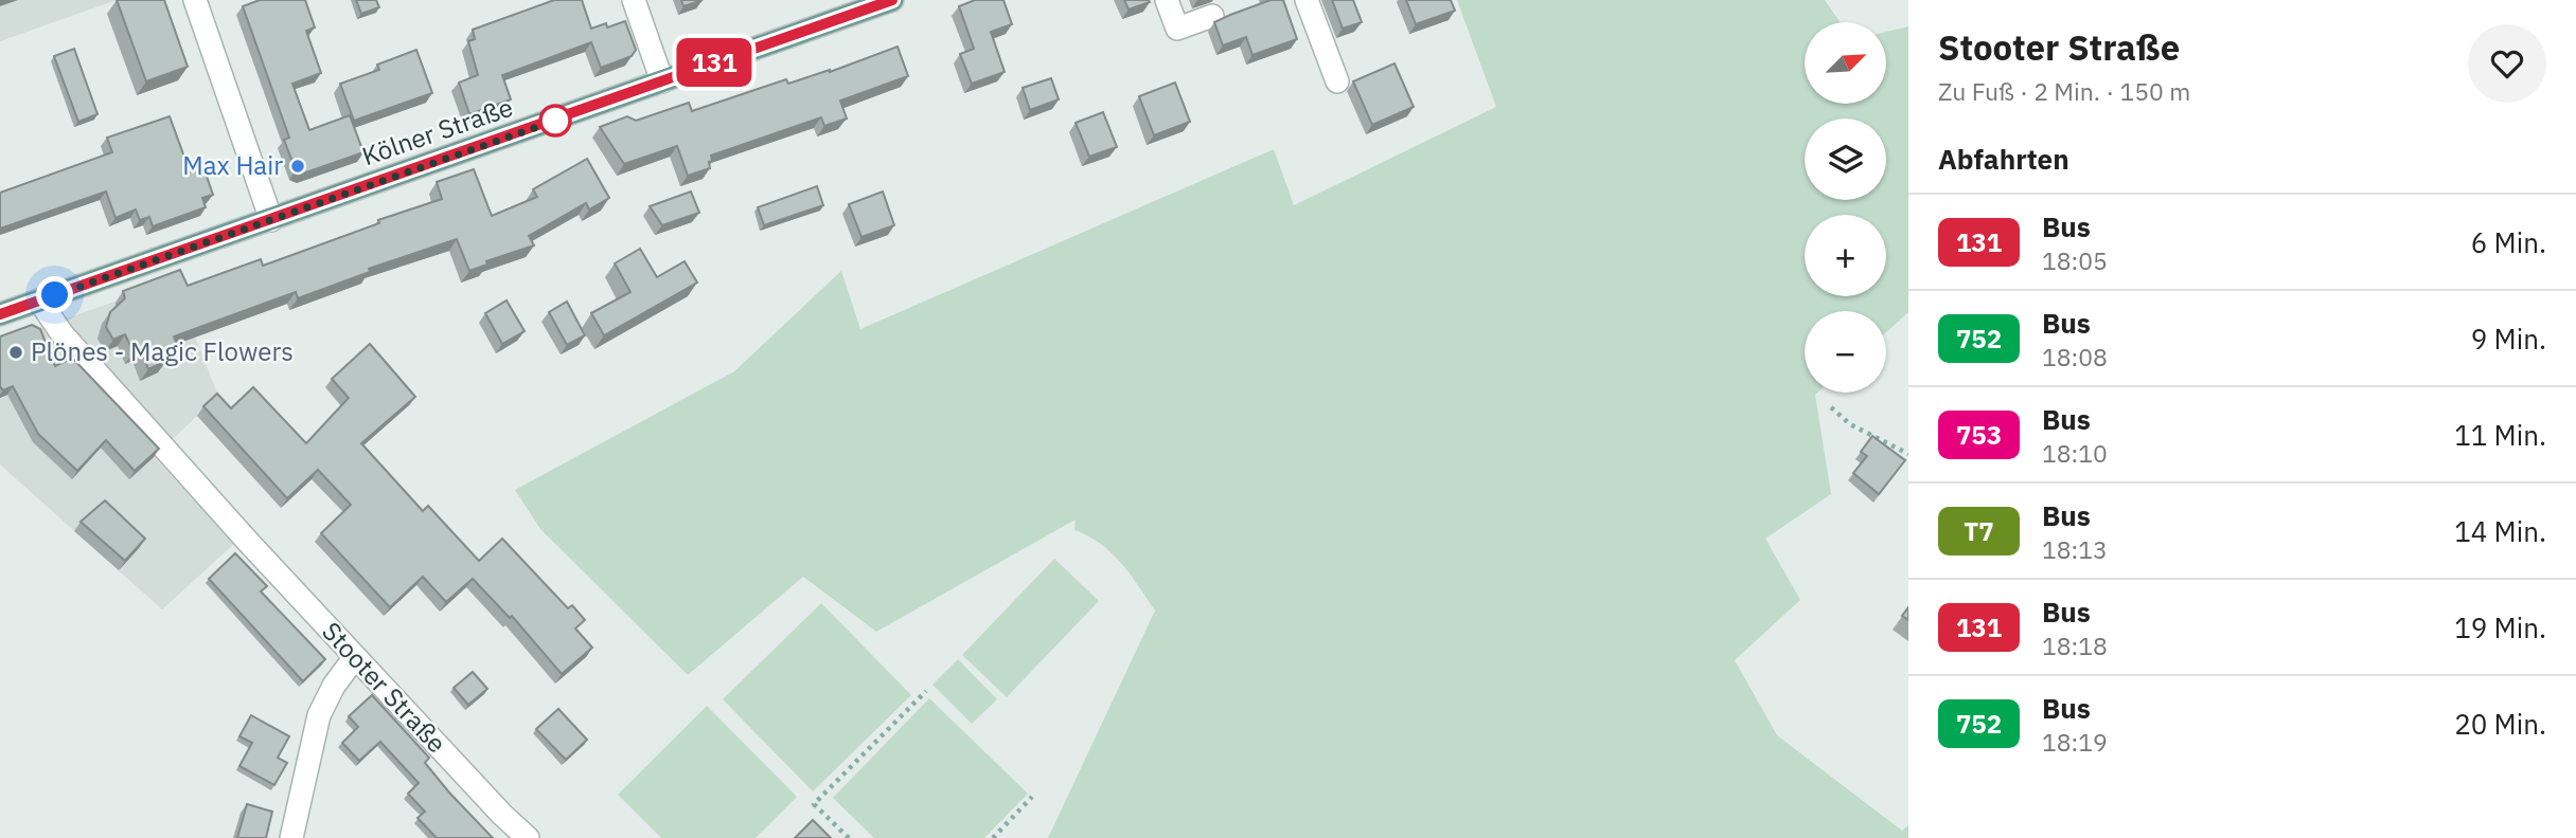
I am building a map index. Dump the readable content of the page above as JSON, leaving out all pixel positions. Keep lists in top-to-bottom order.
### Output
{
  "streets": {
    "main road": ["Kölner Straße"],
    "street": ["Stooter Straße"]
  },
  "crossings": [
    ["Kölner Straße", "Stooter Straße"]
  ],
  "places": ["Max Hair", "Plönes - Magic Flowers"],
  "lines": ["bus line 131"],
  "north": "top right",
  "page": {
    "on_map": "131",
    "heading": [
      ["Stooter Straße", "Zu Fuß · 2 Min. · 150 m"],
      "Abfahrten"
    ],
    "map_buttons": ["+", "−"],
    "list": [
      {
        "mark": "131",
        "name": "Bus",
        "note": "18:05",
        "value": "6 Min."
      },
      {
        "mark": "752",
        "name": "Bus",
        "note": "18:08",
        "value": "9 Min."
      },
      {
        "mark": "753",
        "name": "Bus",
        "note": "18:10",
        "value": "11 Min."
      },
      {
        "mark": "T7",
        "name": "Bus",
        "note": "18:13",
        "value": "14 Min."
      },
      {
        "mark": "131",
        "name": "Bus",
        "note": "18:18",
        "value": "19 Min."
      },
      {
        "mark": "752",
        "name": "Bus",
        "note": "18:19",
        "value": "20 Min."
      }
    ]
  }
}
